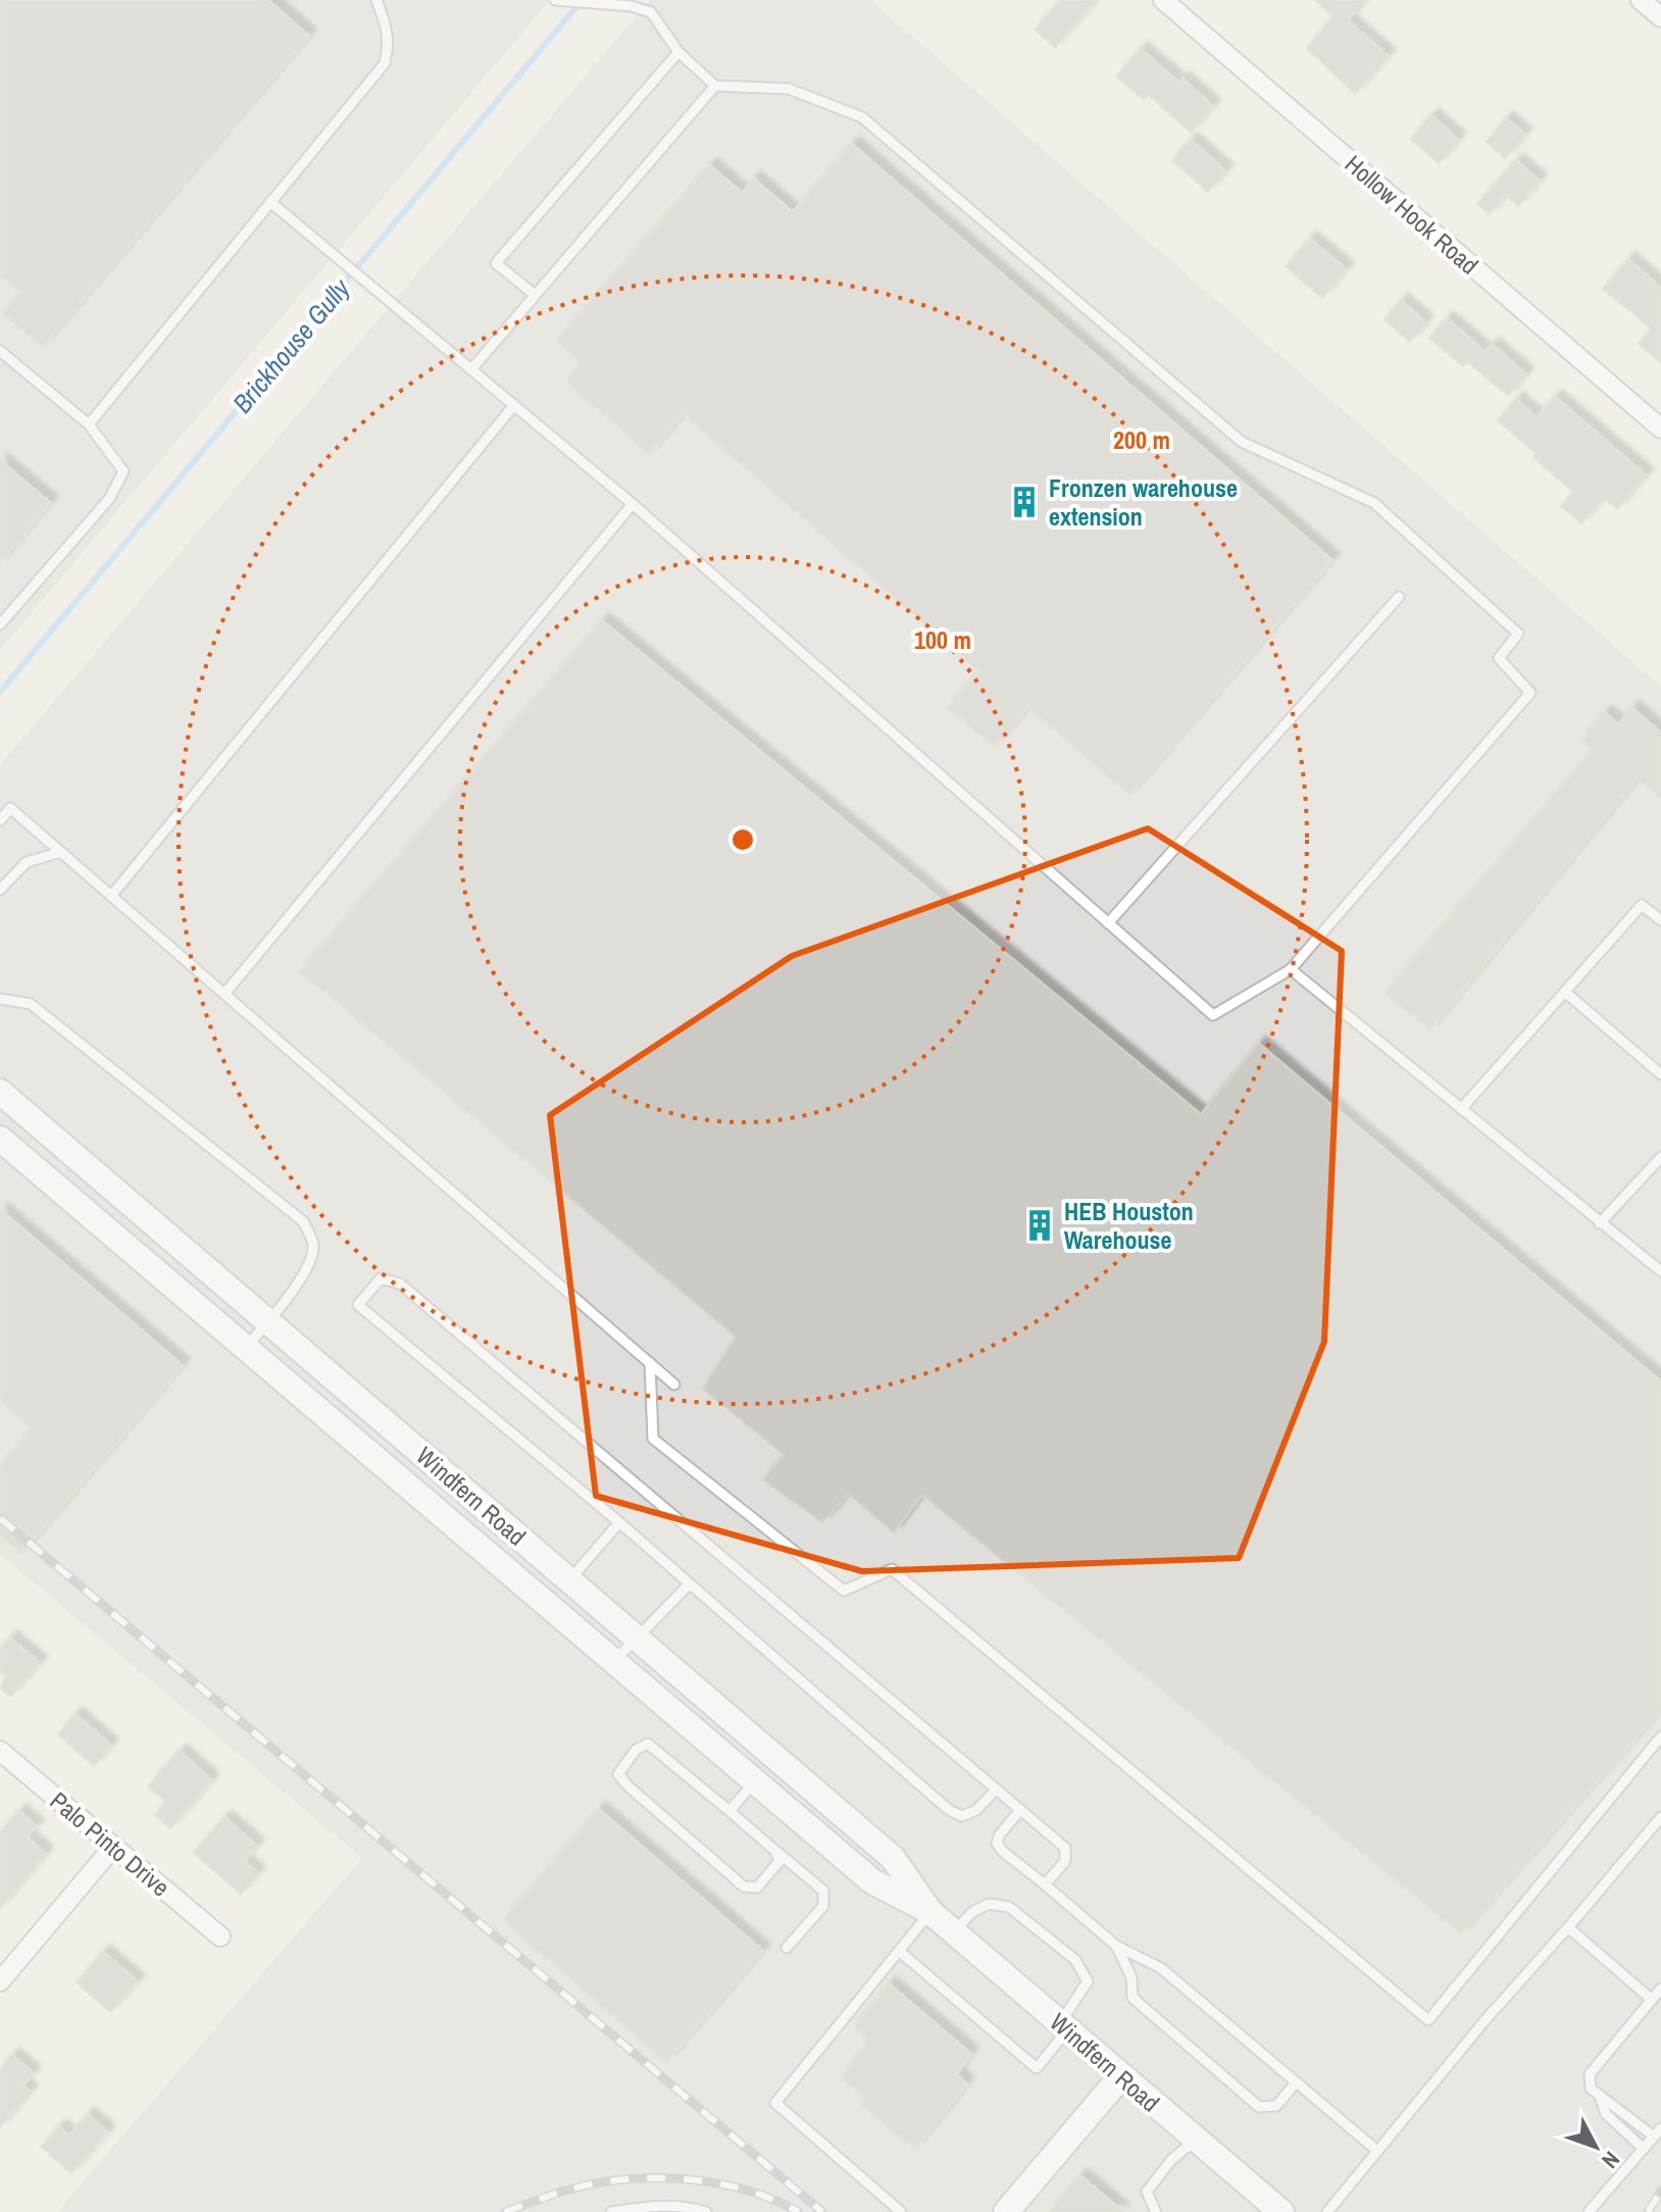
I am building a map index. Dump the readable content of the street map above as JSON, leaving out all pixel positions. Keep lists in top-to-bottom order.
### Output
{
  "streets": {
    "street": ["Hollow Hook Road", "Windfern Road", "Palo Pinto Drive"]
  },
  "water": ["Brickhouse Gully"],
  "places": {
    "building": ["Fronzen warehouse extension", "HEB Houston Warehouse"]
  },
  "north": "bottom right",
  "rings": ["200 m", "100 m"]
}
